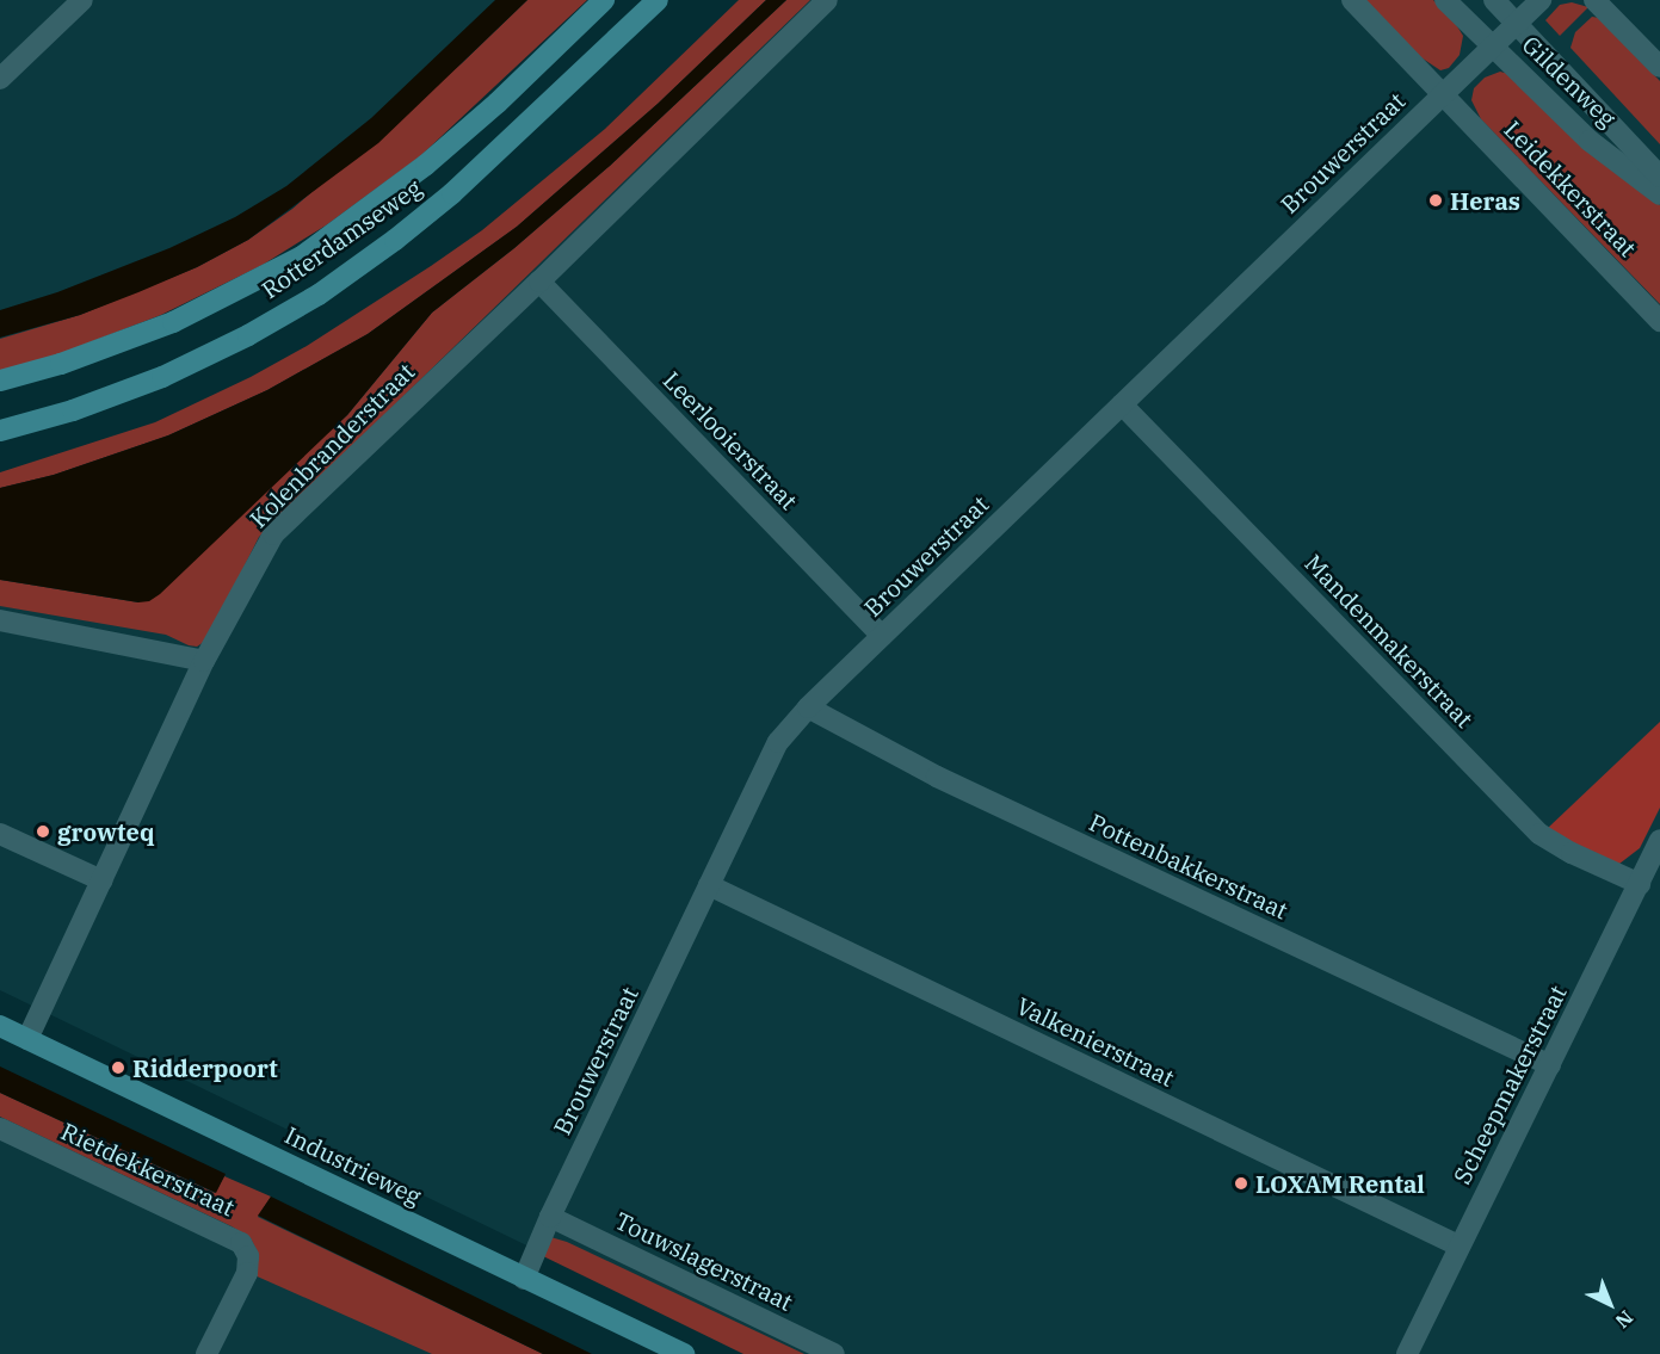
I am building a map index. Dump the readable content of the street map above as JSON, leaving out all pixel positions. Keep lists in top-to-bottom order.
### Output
{
  "streets": {
    "main road": ["Rotterdamseweg", "Industrieweg"],
    "street": [
      "Gildenweg",
      "Brouwerstraat",
      "Leidekkerstraat",
      "Leerlooierstraat",
      "Kolenbranderstraat",
      "Mandenmakerstraat",
      "Pottenbakkerstraat",
      "Valkenierstraat",
      "Scheepmakerstraat",
      "Rietdekkerstraat",
      "Touwslagerstraat"
    ]
  },
  "crossings": [
    ["Gildenweg", "Brouwerstraat"],
    ["Brouwerstraat", "Leidekkerstraat"],
    ["Brouwerstraat", "Leerlooierstraat"],
    ["Brouwerstraat", "Mandenmakerstraat"],
    ["Brouwerstraat", "Pottenbakkerstraat"],
    ["Brouwerstraat", "Valkenierstraat"],
    ["Brouwerstraat", "Industrieweg"],
    ["Brouwerstraat", "Touwslagerstraat"],
    ["Leerlooierstraat", "Kolenbranderstraat"],
    ["Kolenbranderstraat", "Industrieweg"],
    ["Mandenmakerstraat", "Scheepmakerstraat"],
    ["Pottenbakkerstraat", "Scheepmakerstraat"],
    ["Valkenierstraat", "Scheepmakerstraat"]
  ],
  "places": [
    "Heras",
    "growteq",
    "Ridderpoort",
    "LOXAM Rental"
  ],
  "north": "bottom right"
}
